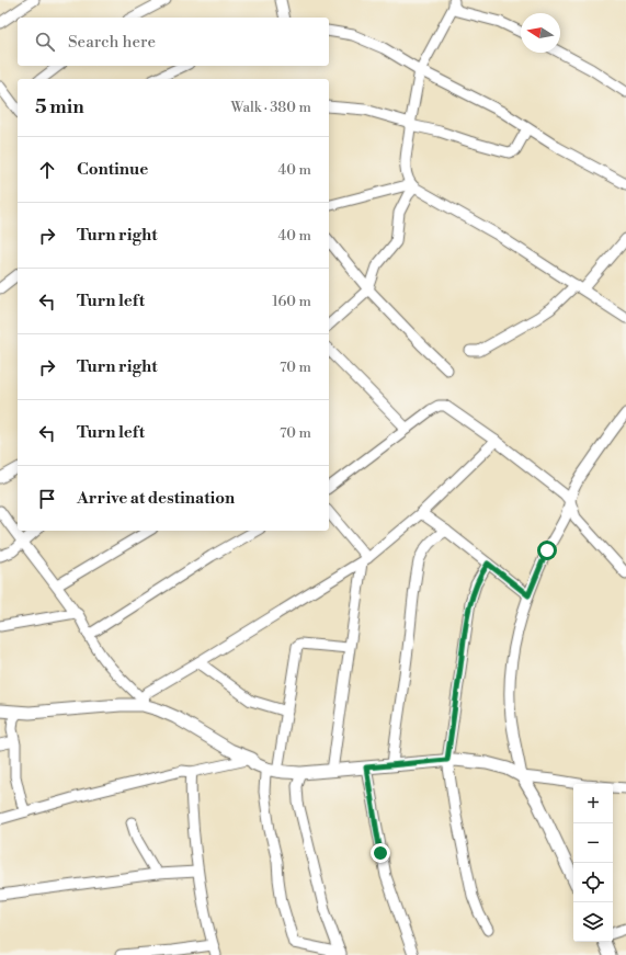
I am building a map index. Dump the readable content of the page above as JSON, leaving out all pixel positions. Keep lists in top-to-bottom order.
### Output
{
  "north": "left",
  "page": {
    "search": "Search here",
    "heading": ["5 min", "Walk · 380 m"],
    "list": [
      ["Continue", "40 m"],
      ["Turn right", "40 m"],
      ["Turn left", "160 m"],
      ["Turn right", "70 m"],
      ["Turn left", "70 m"],
      "Arrive at destination"
    ],
    "map_buttons": ["+", "−"]
  }
}
